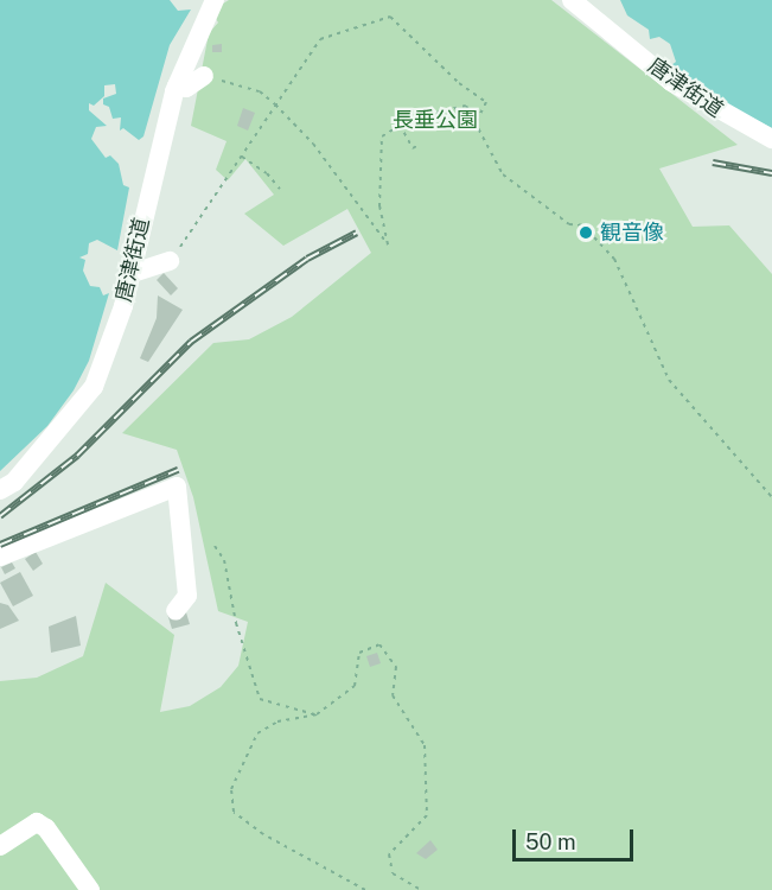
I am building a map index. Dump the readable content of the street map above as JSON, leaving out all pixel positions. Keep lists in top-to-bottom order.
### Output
{
  "streets": {
    "street": ["唐津街道"]
  },
  "parks": ["長垂公園"],
  "places": ["観音像"],
  "scale_bar": "50 m"
}
